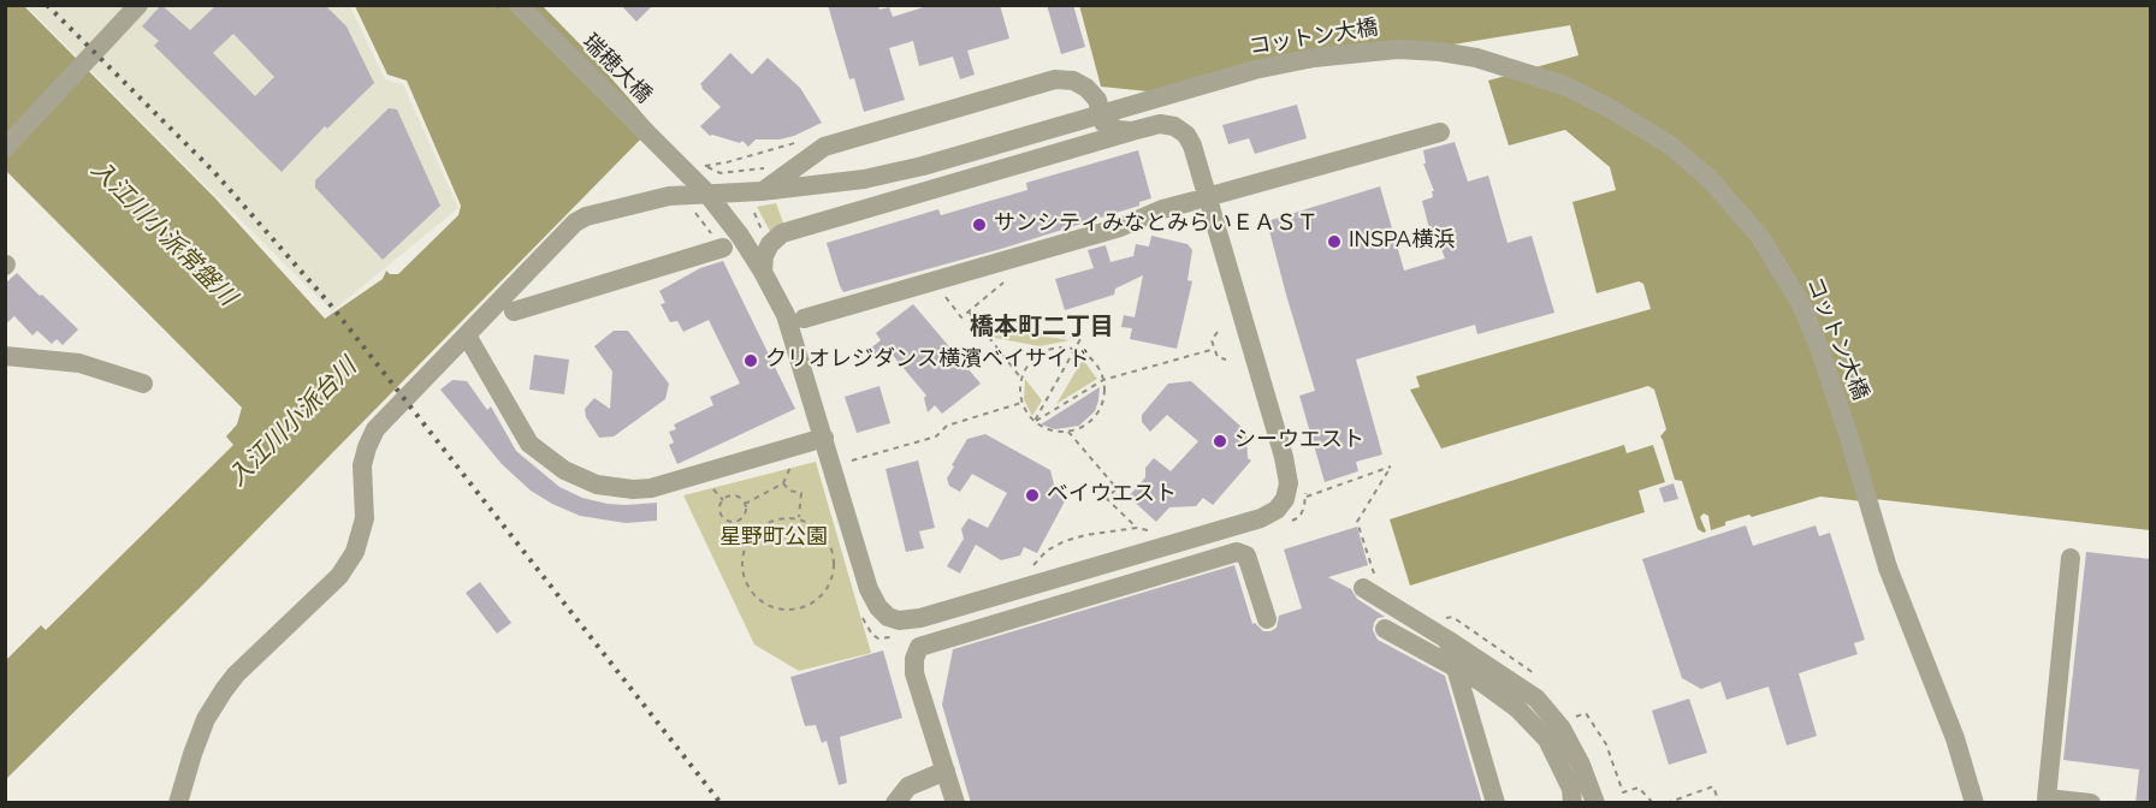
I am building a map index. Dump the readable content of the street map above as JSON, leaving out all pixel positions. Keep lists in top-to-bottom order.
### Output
{
  "streets": {
    "street": ["コットン大橋", "瑞穂大橋"]
  },
  "crossings": [
    ["コットン大橋", "瑞穂大橋"]
  ],
  "districts": ["橋本町二丁目"],
  "water": ["入江川小派常盤川", "入江川小派台川"],
  "parks": ["星野町公園"],
  "places": [
    "サンシティみなとみらいＥＡＳＴ",
    "INSPA横浜",
    "クリオレジダンス横濱ベイサイド",
    "シーウエスト",
    "ベイウエスト"
  ]
}
